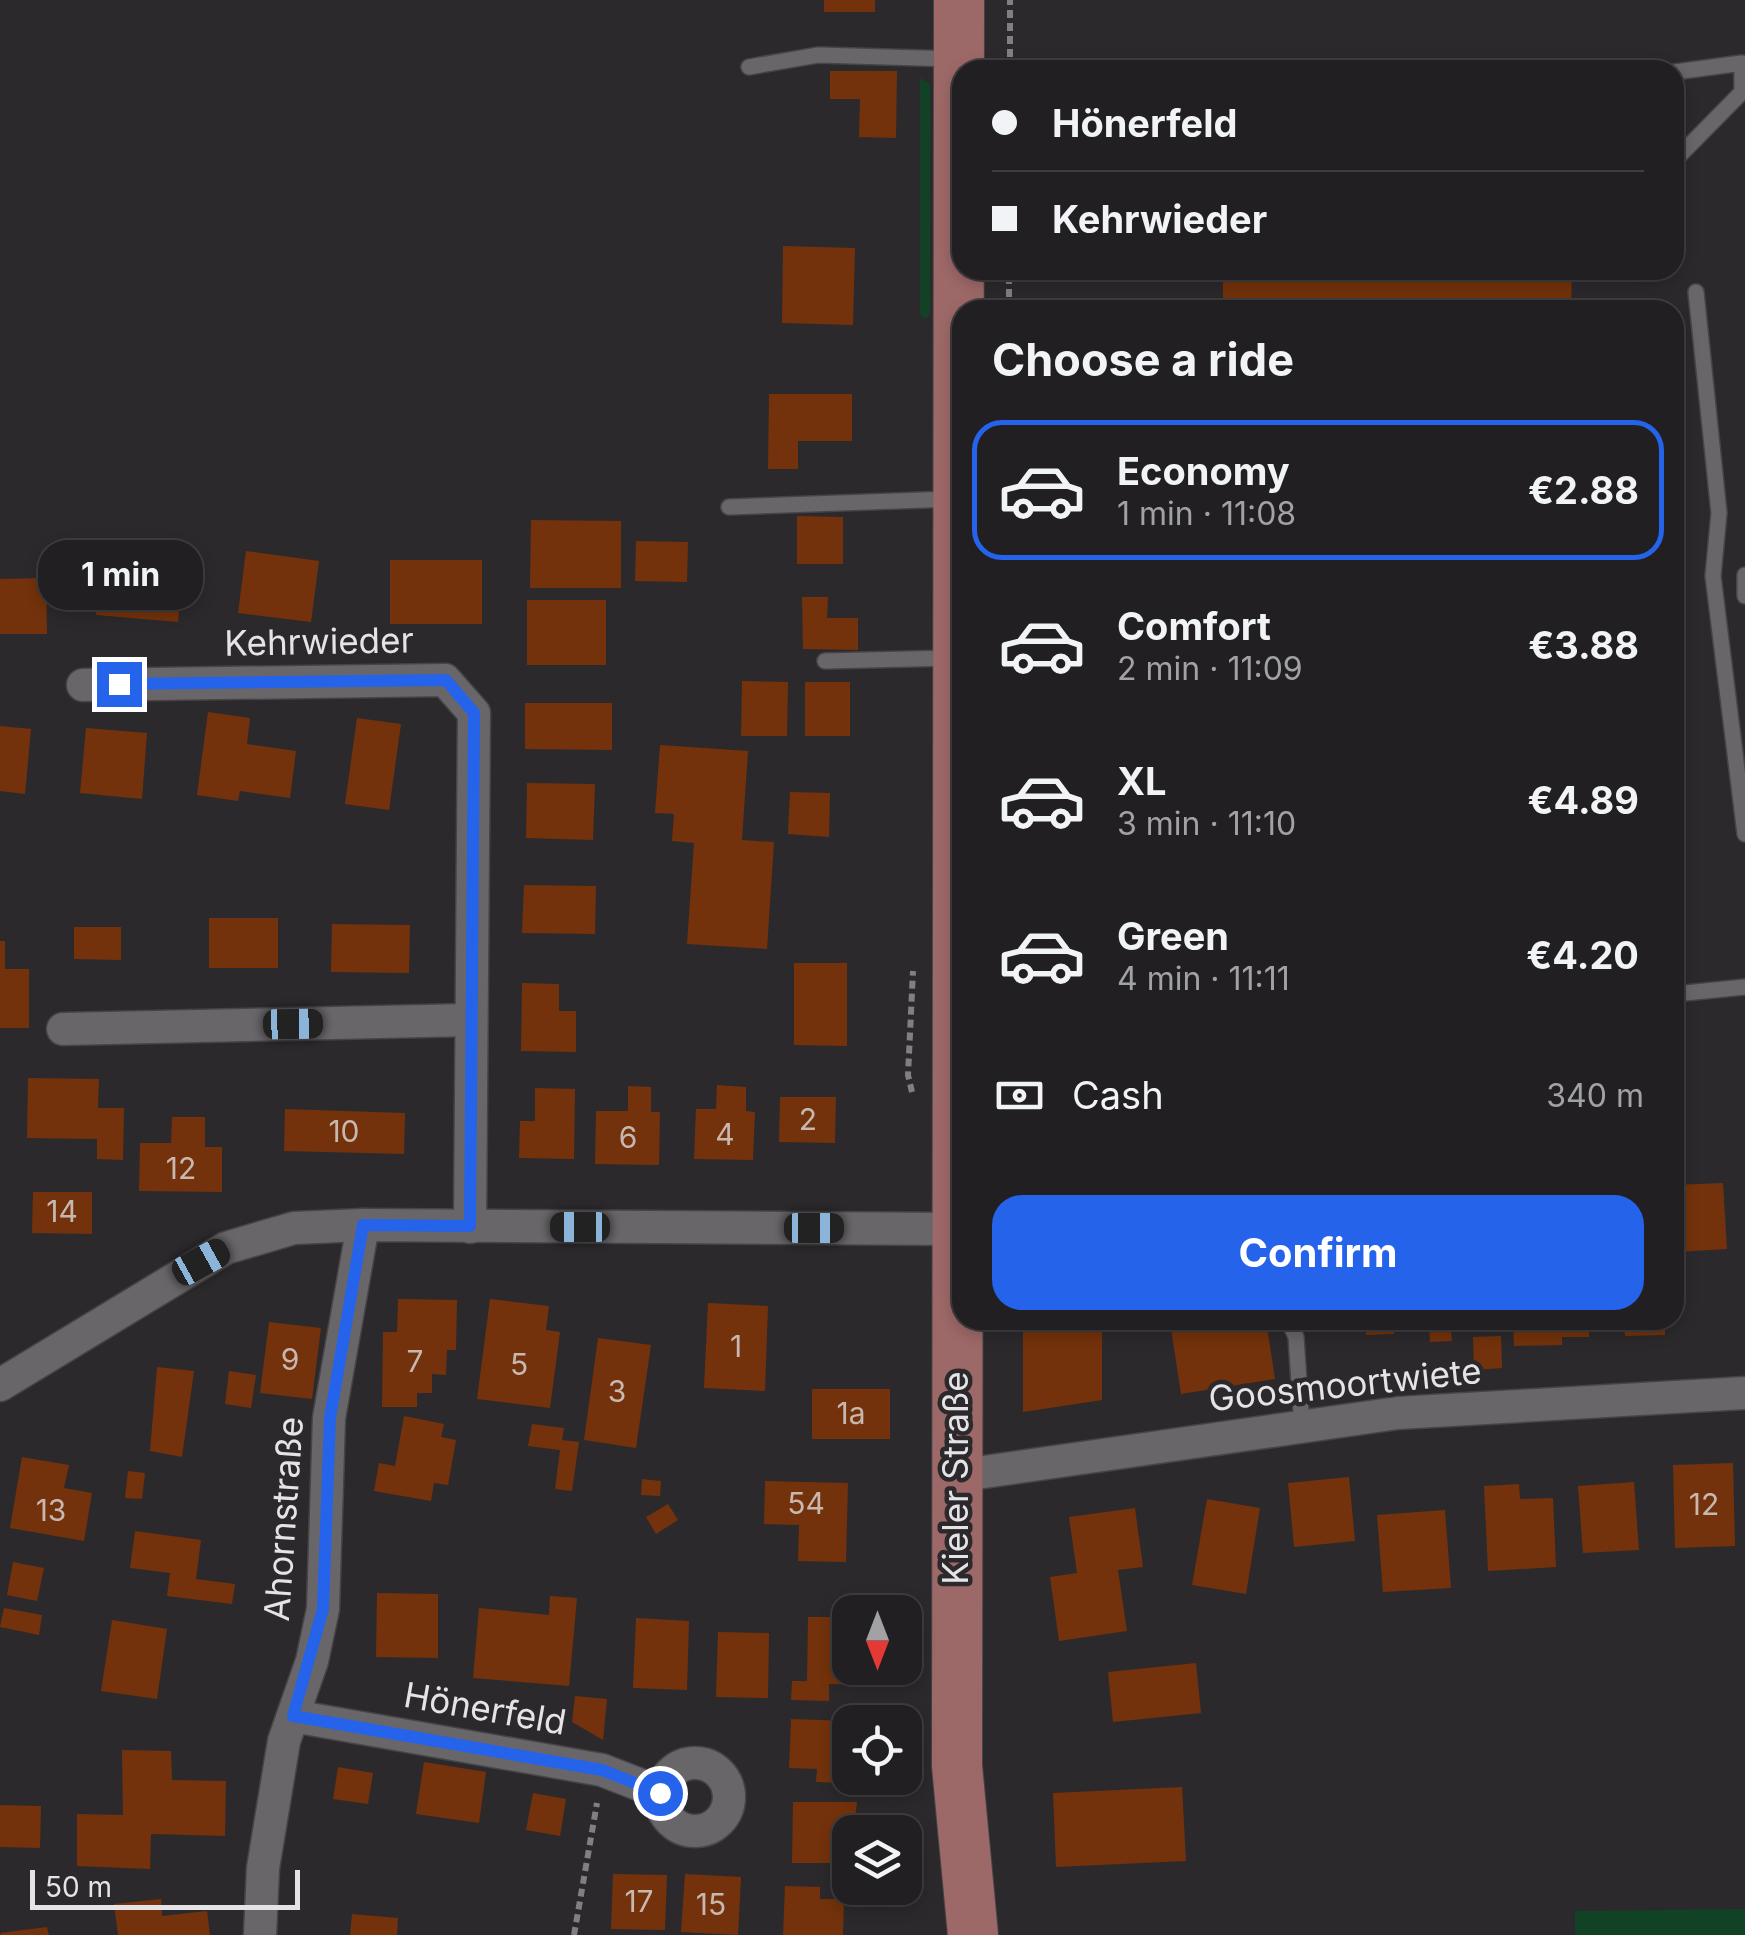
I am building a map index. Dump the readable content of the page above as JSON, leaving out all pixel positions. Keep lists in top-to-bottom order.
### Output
{
  "streets": {
    "main road": ["Kieler Straße"],
    "street": [
      "Kehrwieder",
      "Goosmoortwiete",
      "Ahornstraße",
      "Hönerfeld"
    ]
  },
  "crossings": [
    ["Goosmoortwiete", "Kieler Straße"],
    ["Ahornstraße", "Hönerfeld"]
  ],
  "house_numbers": [
    "2",
    "10",
    "4",
    "6",
    "12",
    "14",
    "1",
    "9",
    "7",
    "5",
    "3",
    "1a",
    "54",
    "12",
    "13",
    "17",
    "15"
  ],
  "scale_bar": "50 m",
  "north": "bottom",
  "page": {
    "banner": ["Hönerfeld", "Kehrwieder"],
    "heading": "Choose a ride",
    "list": [
      {
        "name": "Economy",
        "note": "1 min · 11:08",
        "value": "€2.88"
      },
      {
        "name": "Comfort",
        "note": "2 min · 11:09",
        "value": "€3.88"
      },
      {
        "name": "XL",
        "note": "3 min · 11:10",
        "value": "€4.89"
      },
      {
        "name": "Green",
        "note": "4 min · 11:11",
        "value": "€4.20"
      }
    ],
    "bubble": "1 min",
    "pay": ["Cash", "340 m"],
    "buttons": "Confirm",
    "scale": "50 m"
  }
}
